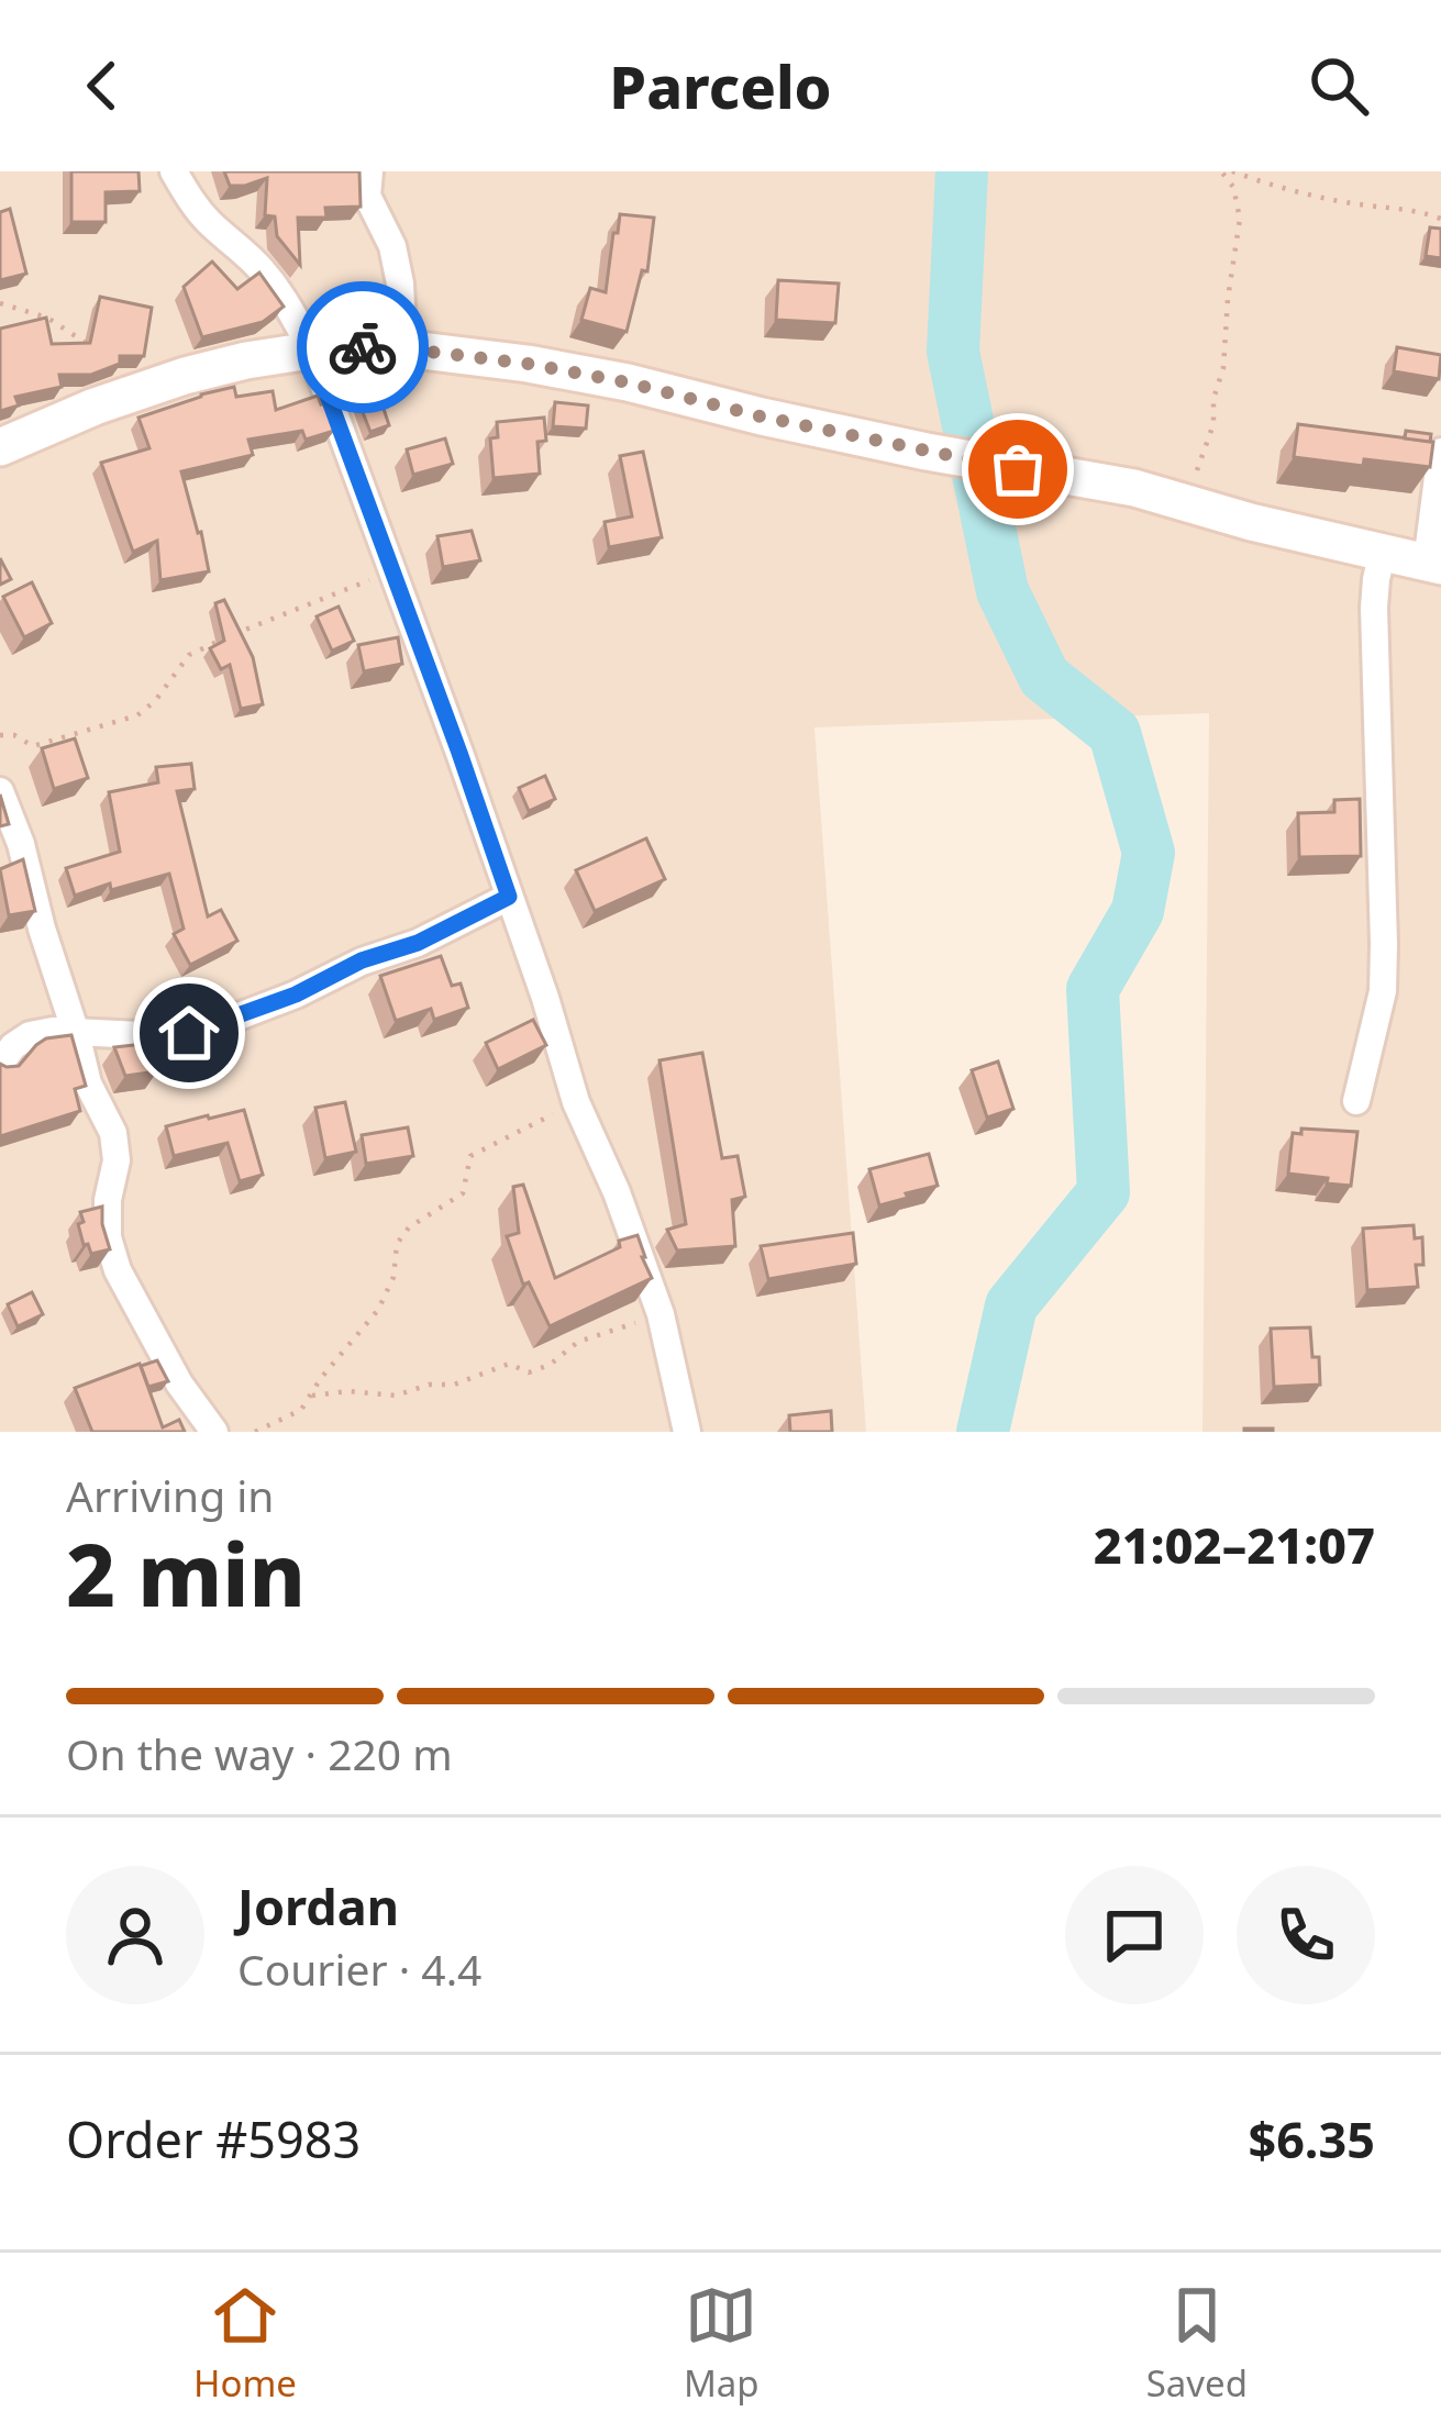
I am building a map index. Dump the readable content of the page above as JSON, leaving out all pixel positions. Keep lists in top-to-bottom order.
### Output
{
  "page": {
    "header": "Parcelo",
    "heading": ["2 min", "Arriving in", "21:02–21:07"],
    "panel": [
      "Jordan",
      "Courier · 4.4",
      "Order #5983",
      "$6.35"
    ],
    "bar": "On the way · 220 m",
    "tabs": ["Home", "Map", "Saved"]
  }
}
